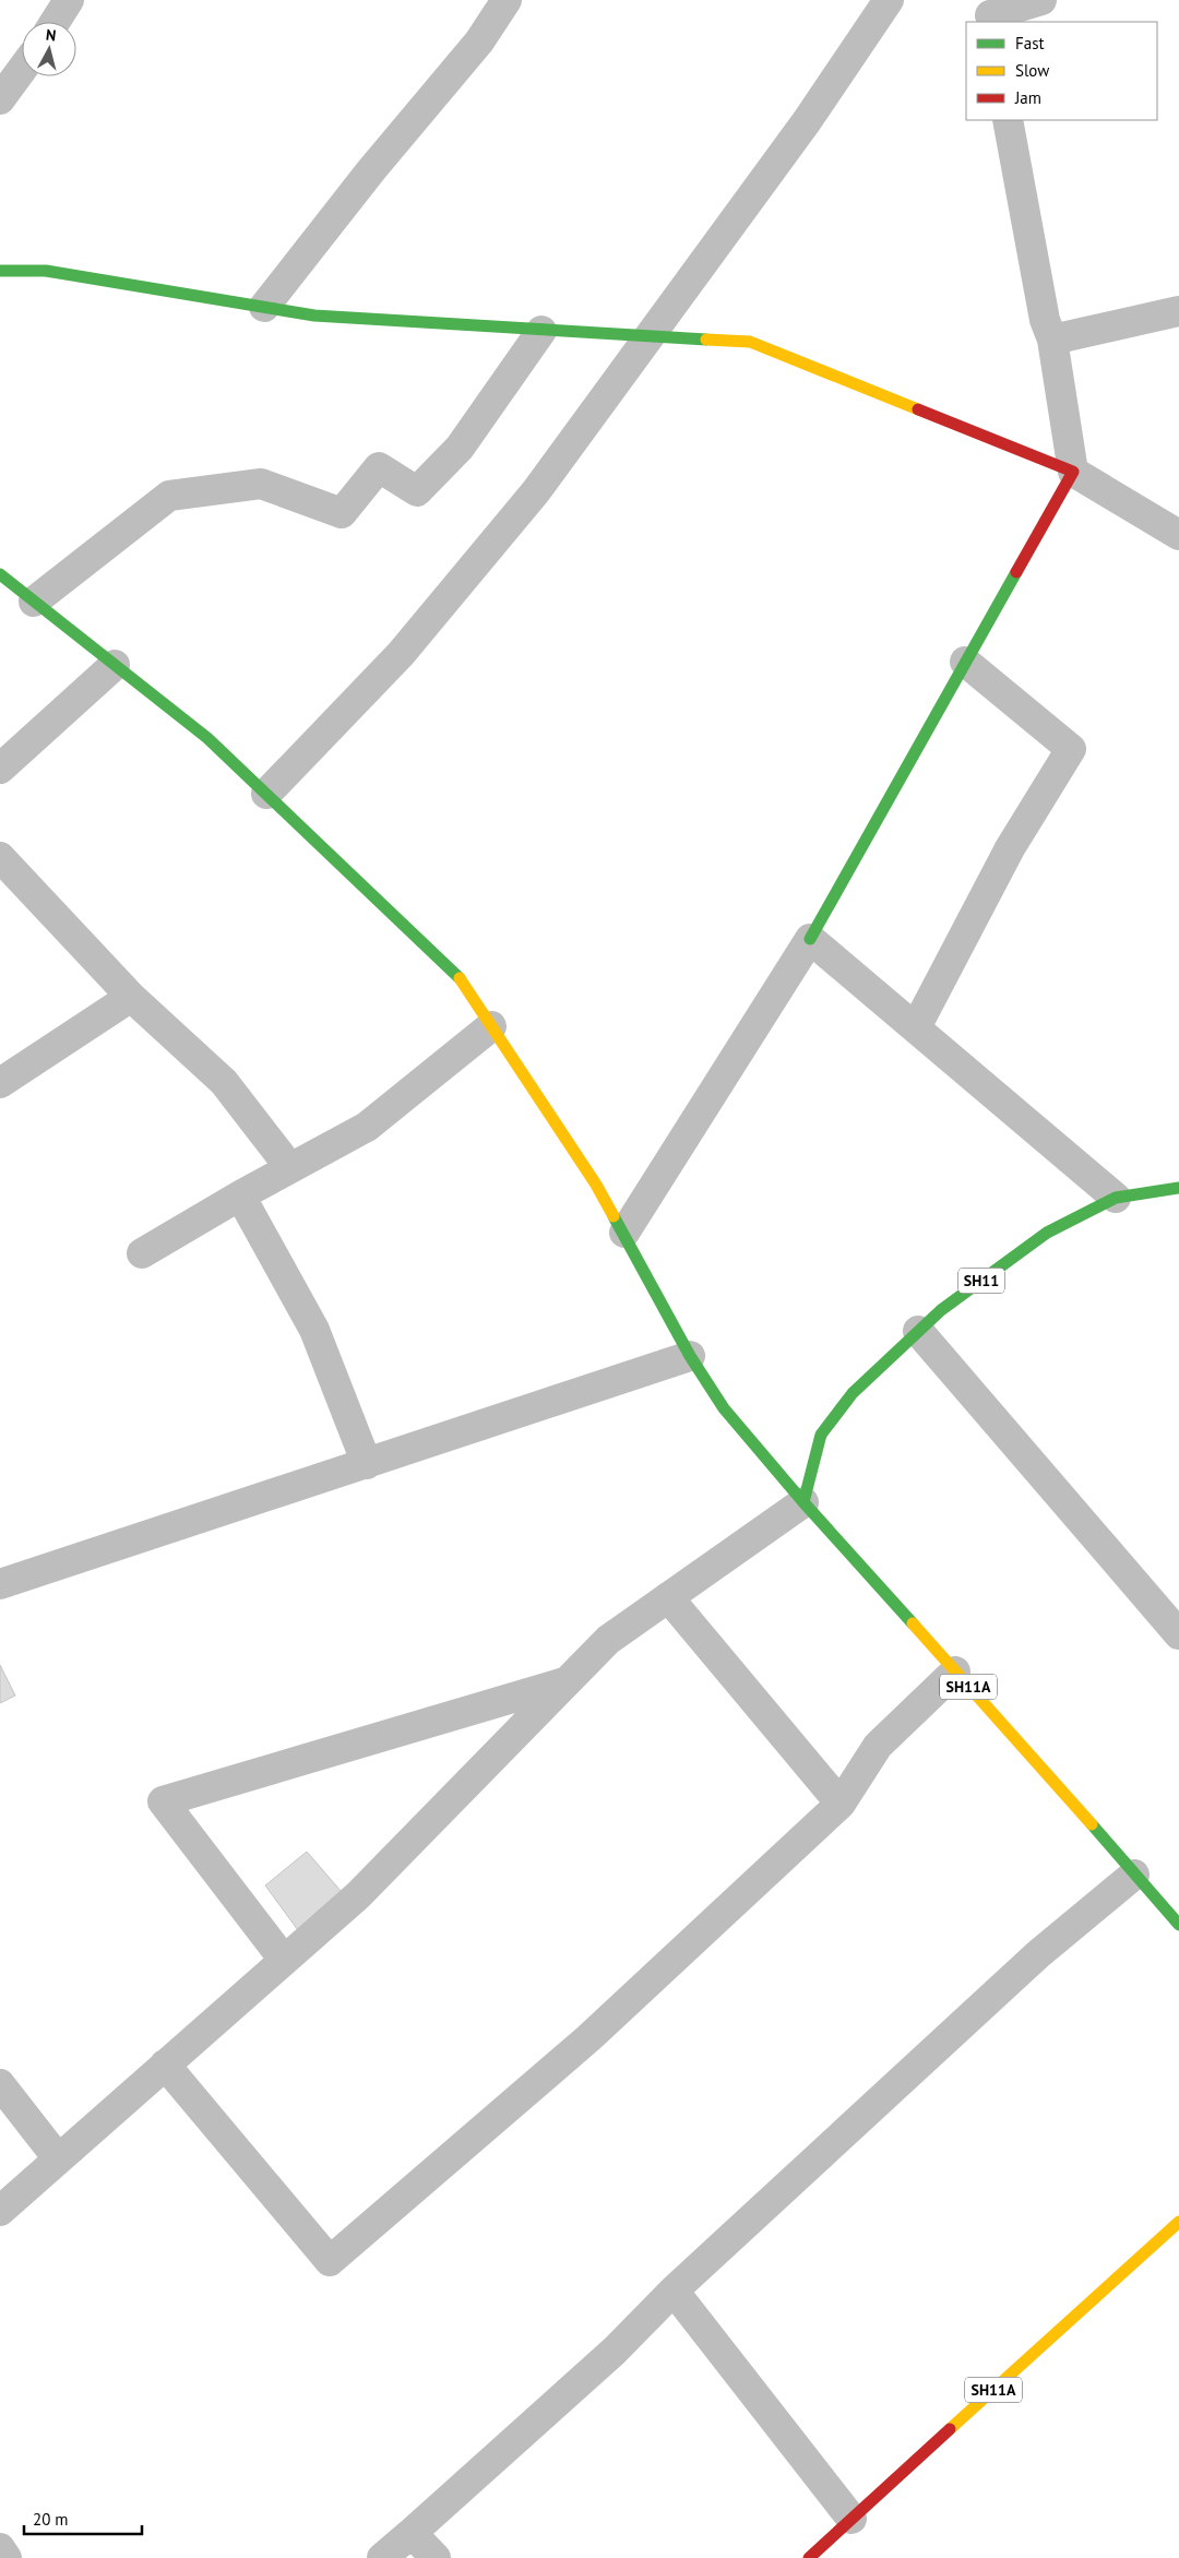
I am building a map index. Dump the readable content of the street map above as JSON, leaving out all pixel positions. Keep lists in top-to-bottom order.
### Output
{
  "streets": {
    "street": ["SH11", "SH11A"]
  },
  "crossings": [
    ["SH11", "SH11A"]
  ],
  "legend": ["Fast", "Slow", "Jam"],
  "scale_bar": "20 m",
  "north": "top"
}
